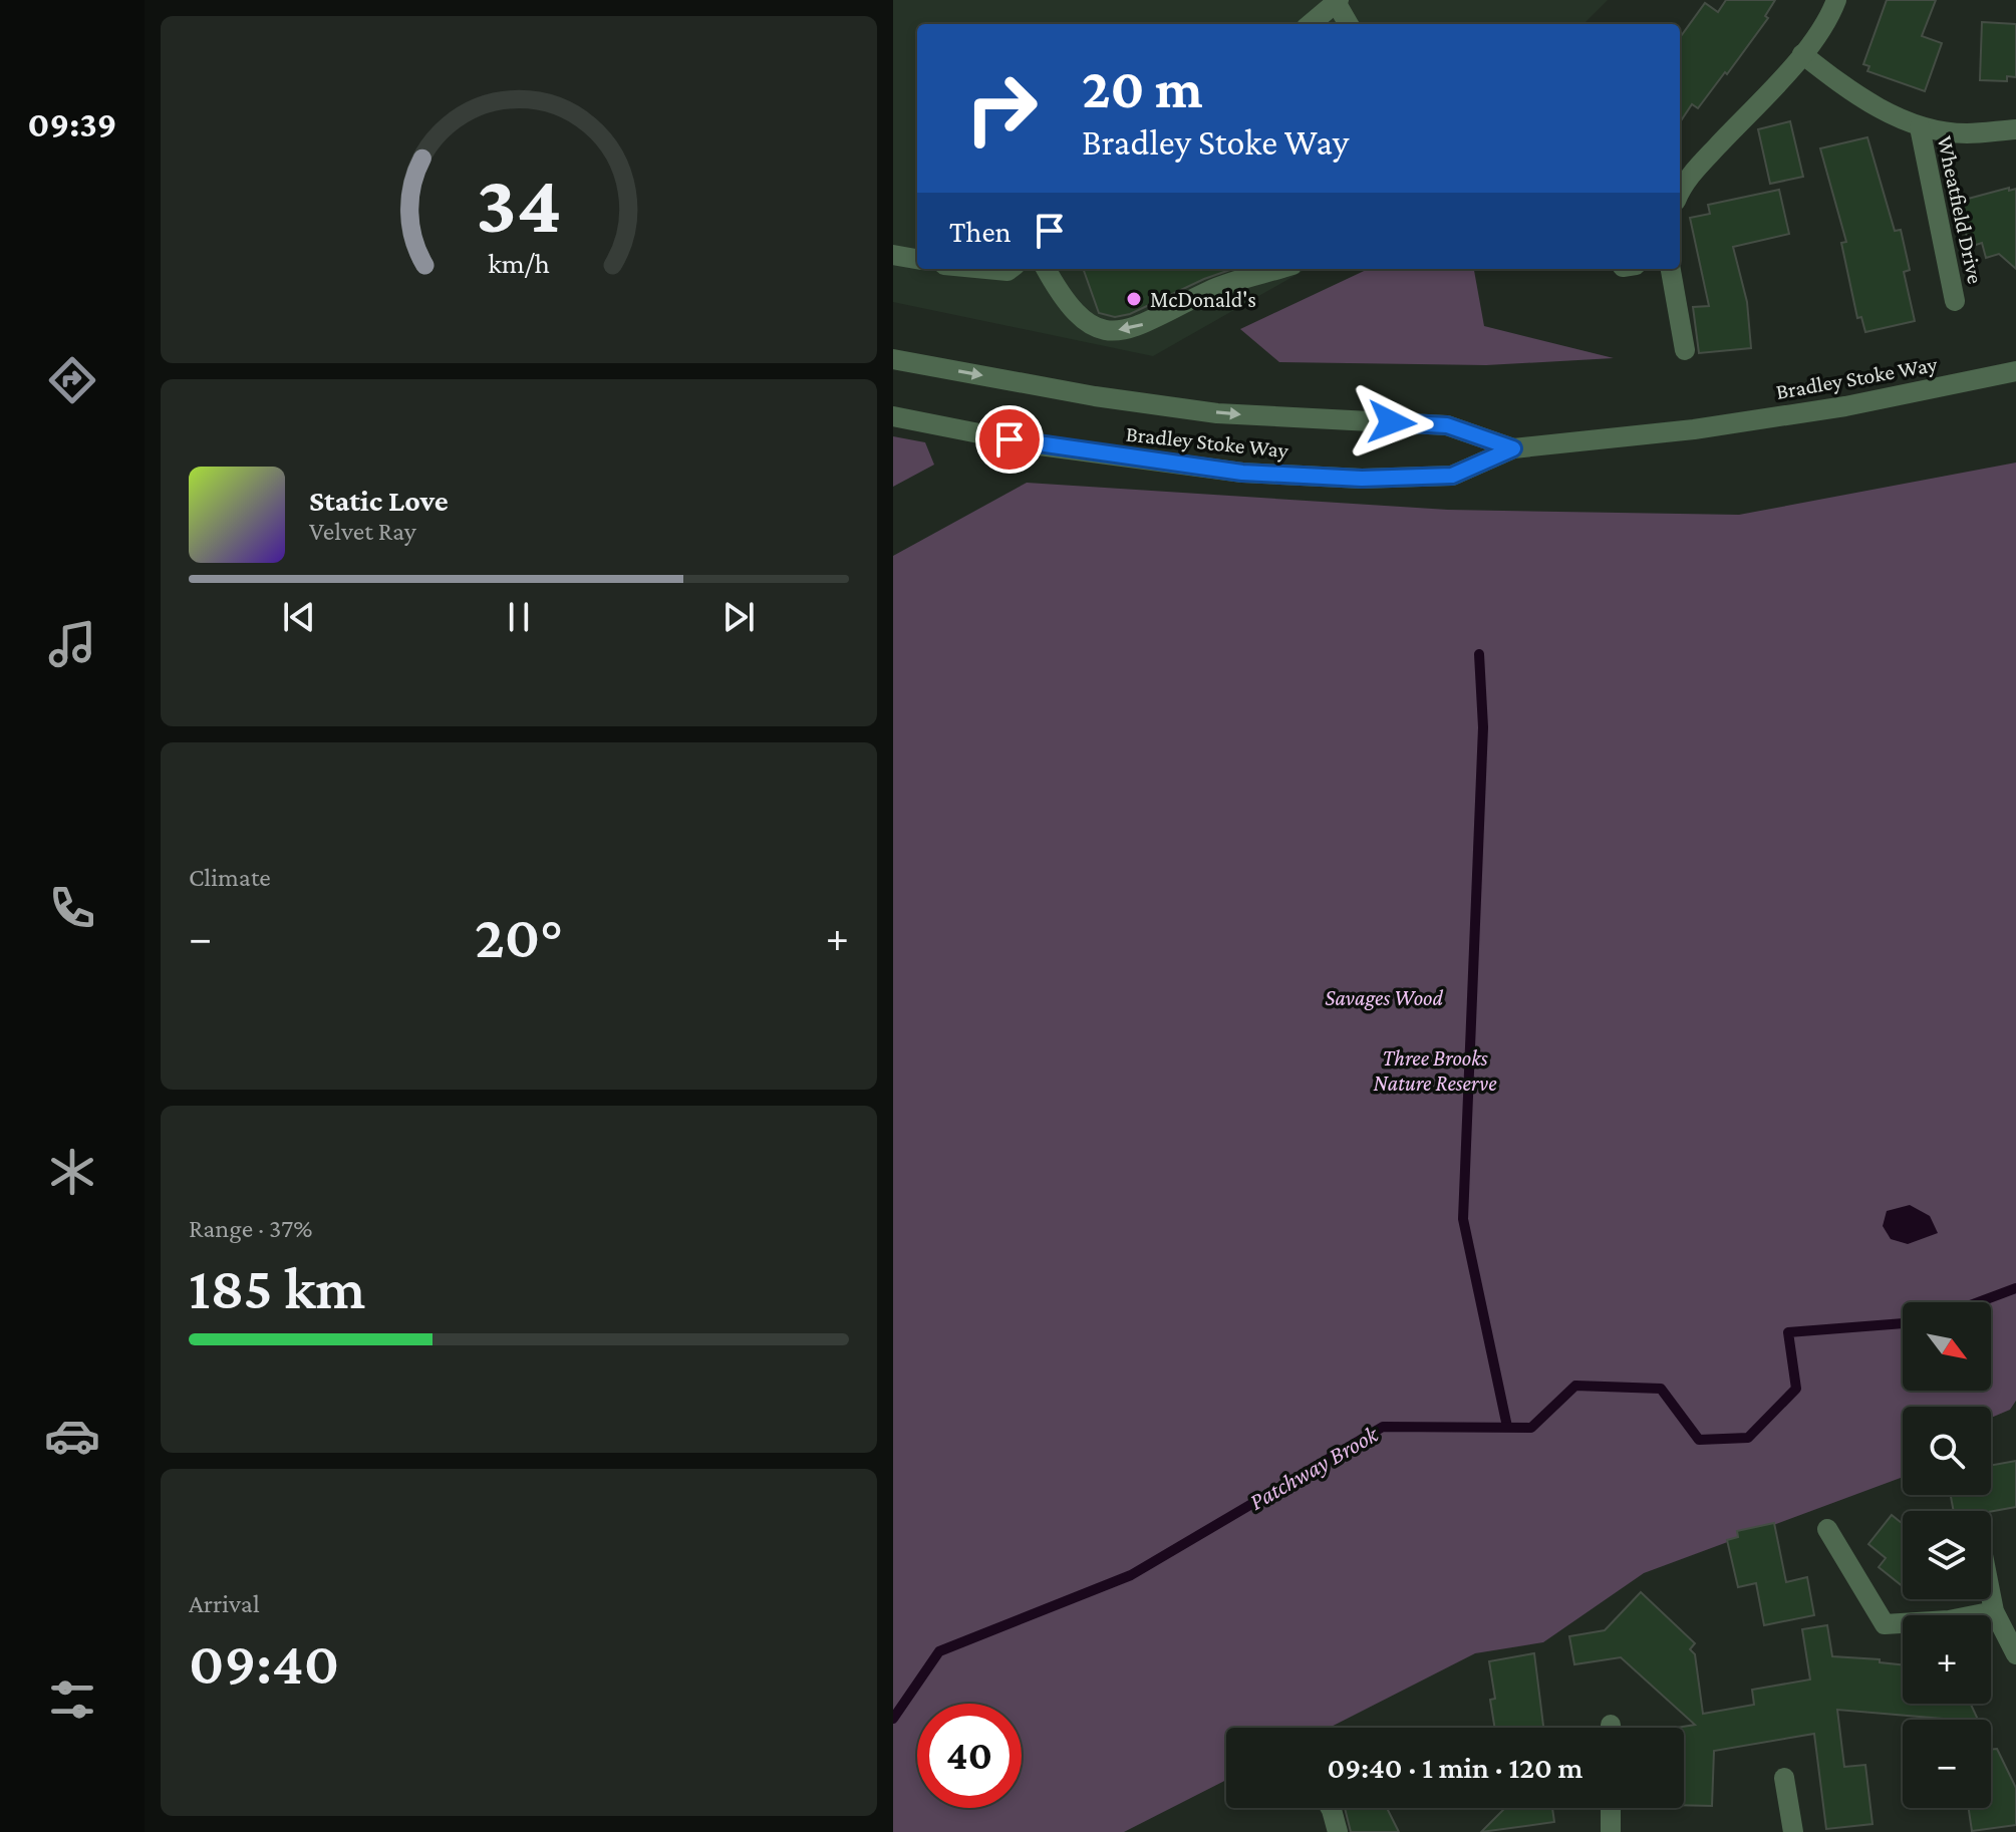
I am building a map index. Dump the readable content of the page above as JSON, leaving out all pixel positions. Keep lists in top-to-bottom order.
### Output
{
  "streets": {
    "street": ["Wheatfield Drive", "Bradley Stoke Way"]
  },
  "water": ["Patchway Brook"],
  "parks": ["Savages Wood", "Three Brooks Nature Reserve"],
  "places": ["McDonald's"],
  "north": "bottom right",
  "page": {
    "tabs": "09:39",
    "turn": ["20 m", "Bradley Stoke Way"],
    "then": "Then",
    "song": ["Static Love", "Velvet Ray"],
    "tile": [
      "Climate",
      ["Range · 37%", "185 km"],
      ["Arrival", "09:40"]
    ],
    "heat": ["−", "20°", "+"],
    "map_buttons": ["+", "−"],
    "limit": "40",
    "trip": "09:40 · 1 min · 120 m",
    "gauge": ["34", "km/h"]
  }
}
